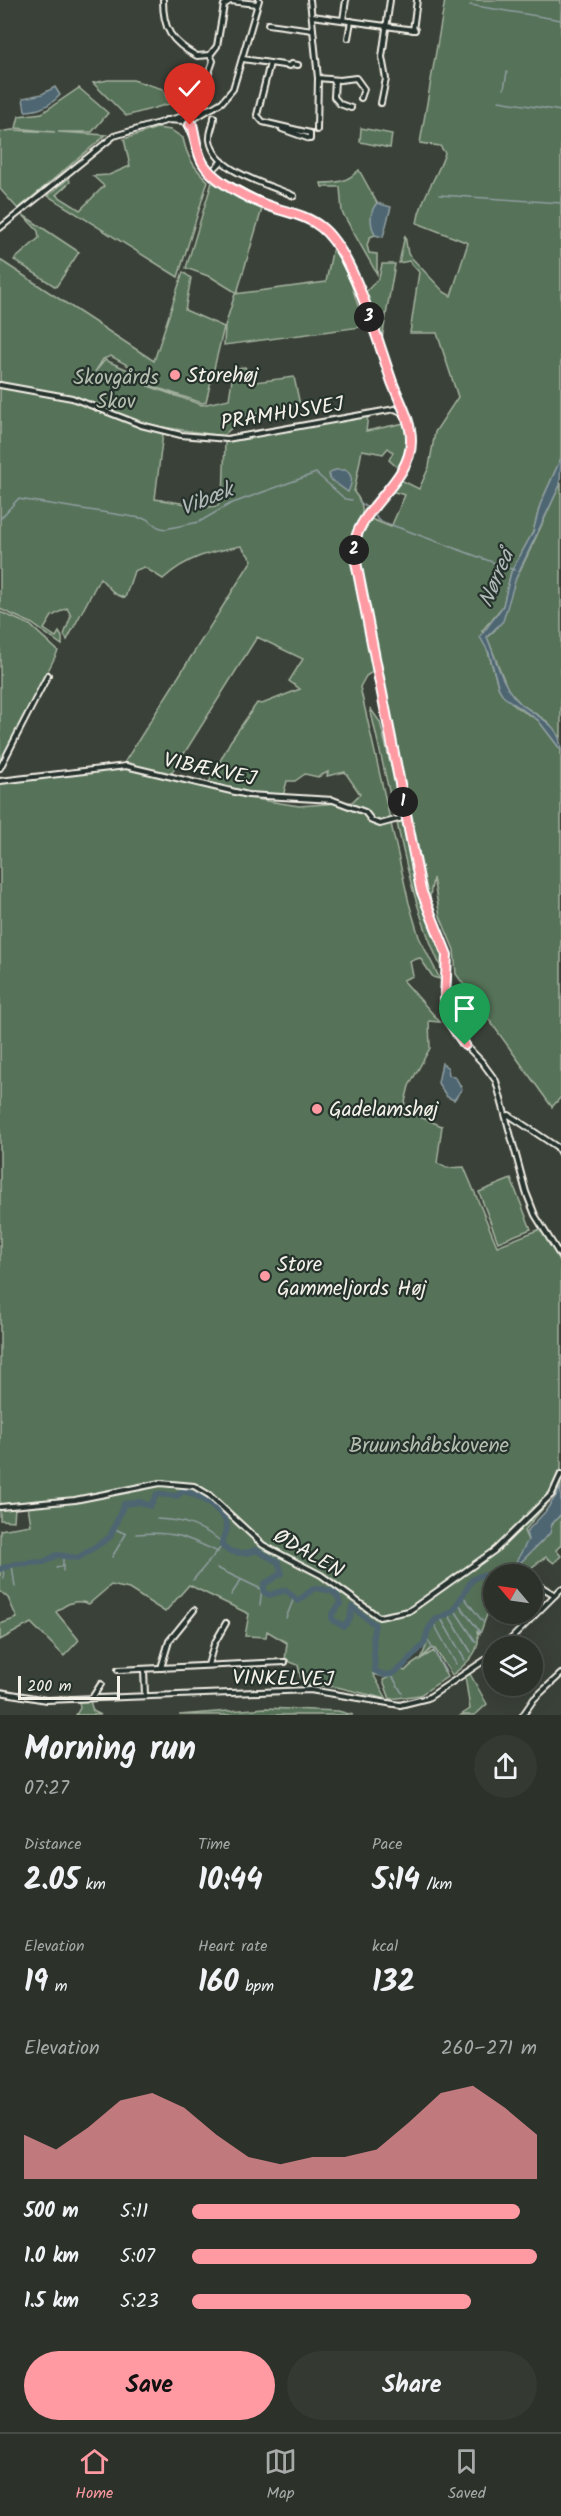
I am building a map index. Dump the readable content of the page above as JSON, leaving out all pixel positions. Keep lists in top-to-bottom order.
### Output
{
  "streets": {
    "street": [
      "PRAMHUSVEJ",
      "VIBÆKVEJ",
      "ØDALEN",
      "VINKELVEJ"
    ]
  },
  "water": ["Vibæk", "Nørreå"],
  "parks": ["Skovgårds Skov", "Bruunshåbskovene"],
  "places": ["Storehøj", "Gadelamshøj", "Store Gammeljords Høj"],
  "scale_bar": "200 m",
  "north": "top left",
  "page": {
    "pins": ["3", "2", "1"],
    "scale": "200 m",
    "heading": ["Morning run", "07:27"],
    "stats": [
      ["Distance", "2.05 km"],
      ["Time", "10:44"],
      ["Pace", "5:14 /km"],
      ["Elevation", "19 m"],
      ["Heart rate", "160 bpm"],
      ["kcal", "132"]
    ],
    "chart": ["Elevation", "260–271 m"],
    "list": [
      {
        "name": "500 m",
        "note": "5:11"
      },
      {
        "name": "1.0 km",
        "note": "5:07"
      },
      {
        "name": "1.5 km",
        "note": "5:23"
      }
    ],
    "buttons": ["Save", "Share"],
    "tabs": ["Home", "Map", "Saved"]
  }
}
